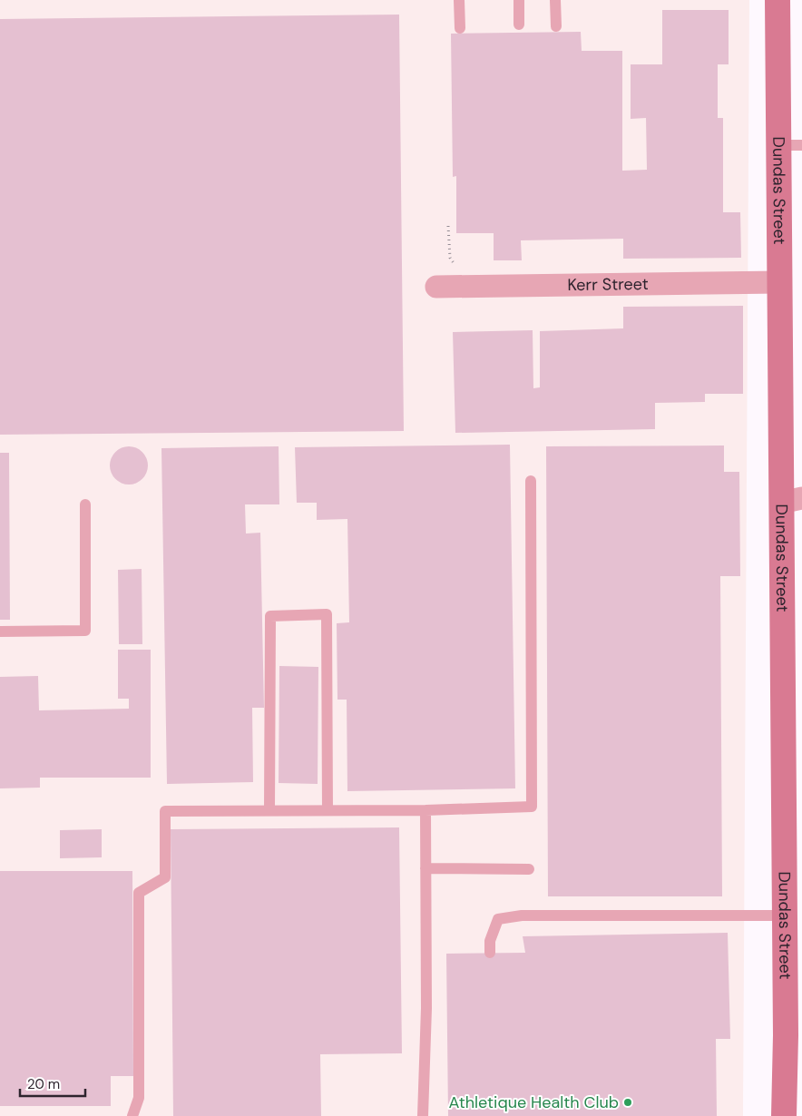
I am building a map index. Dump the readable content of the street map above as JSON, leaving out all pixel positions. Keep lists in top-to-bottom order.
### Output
{
  "streets": {
    "street": ["Dundas Street", "Kerr Street"]
  },
  "crossings": [
    ["Dundas Street", "Kerr Street"]
  ],
  "places": ["Athletique Health Club"],
  "scale_bar": "20 m"
}
